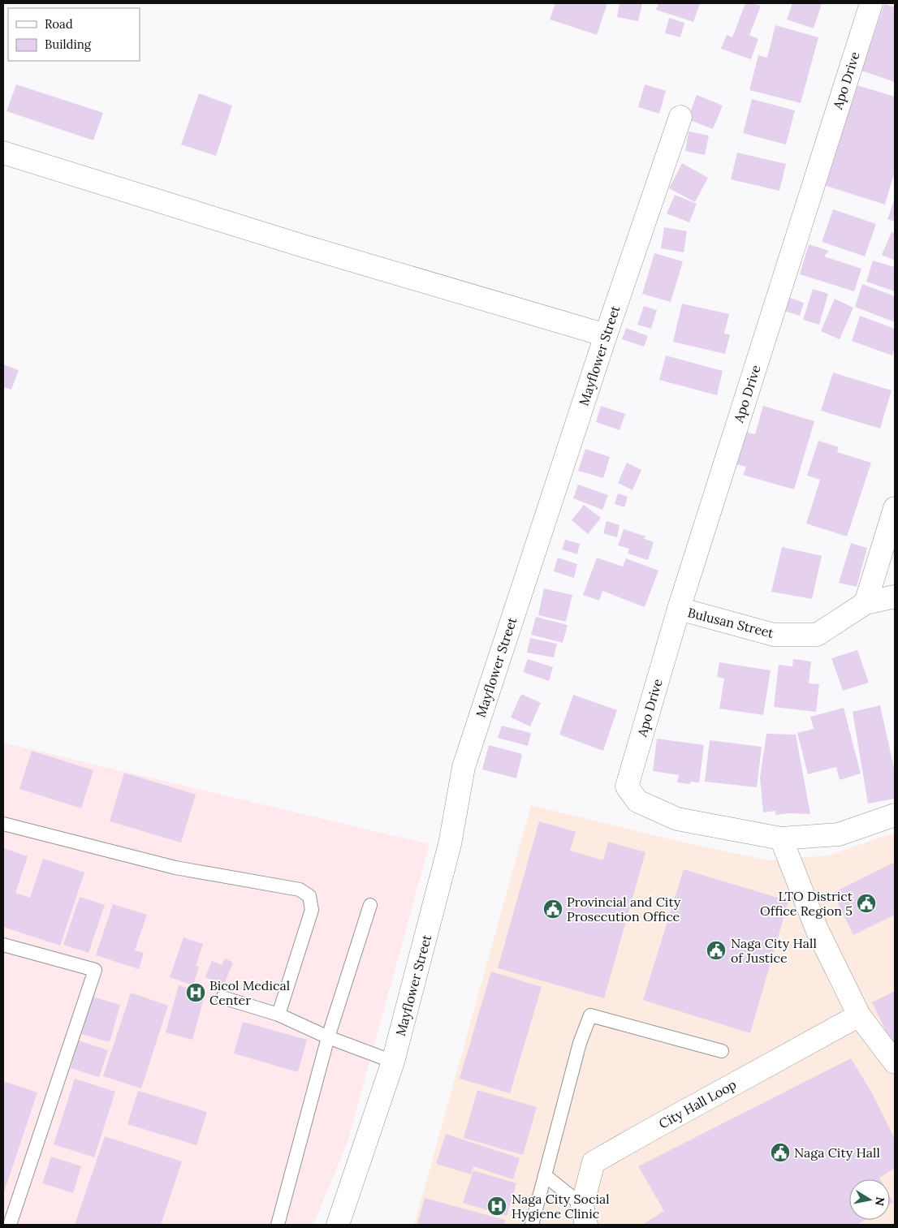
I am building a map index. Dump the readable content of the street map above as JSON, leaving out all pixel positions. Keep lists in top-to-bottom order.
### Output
{
  "streets": {
    "street": [
      "Apo Drive",
      "Mayflower Street",
      "Bulusan Street",
      "City Hall Loop"
    ]
  },
  "crossings": [
    ["Apo Drive", "Bulusan Street"]
  ],
  "places": {
    "public building": [
      "LTO District Office Region 5",
      "Provincial and City Prosecution Office",
      "Naga City Hall of Justice",
      "Naga City Hall"
    ],
    "hospital": ["Bicol Medical Center", "Naga City Social Hygiene Clinic"]
  },
  "legend": ["Road", "Building"],
  "north": "right"
}
